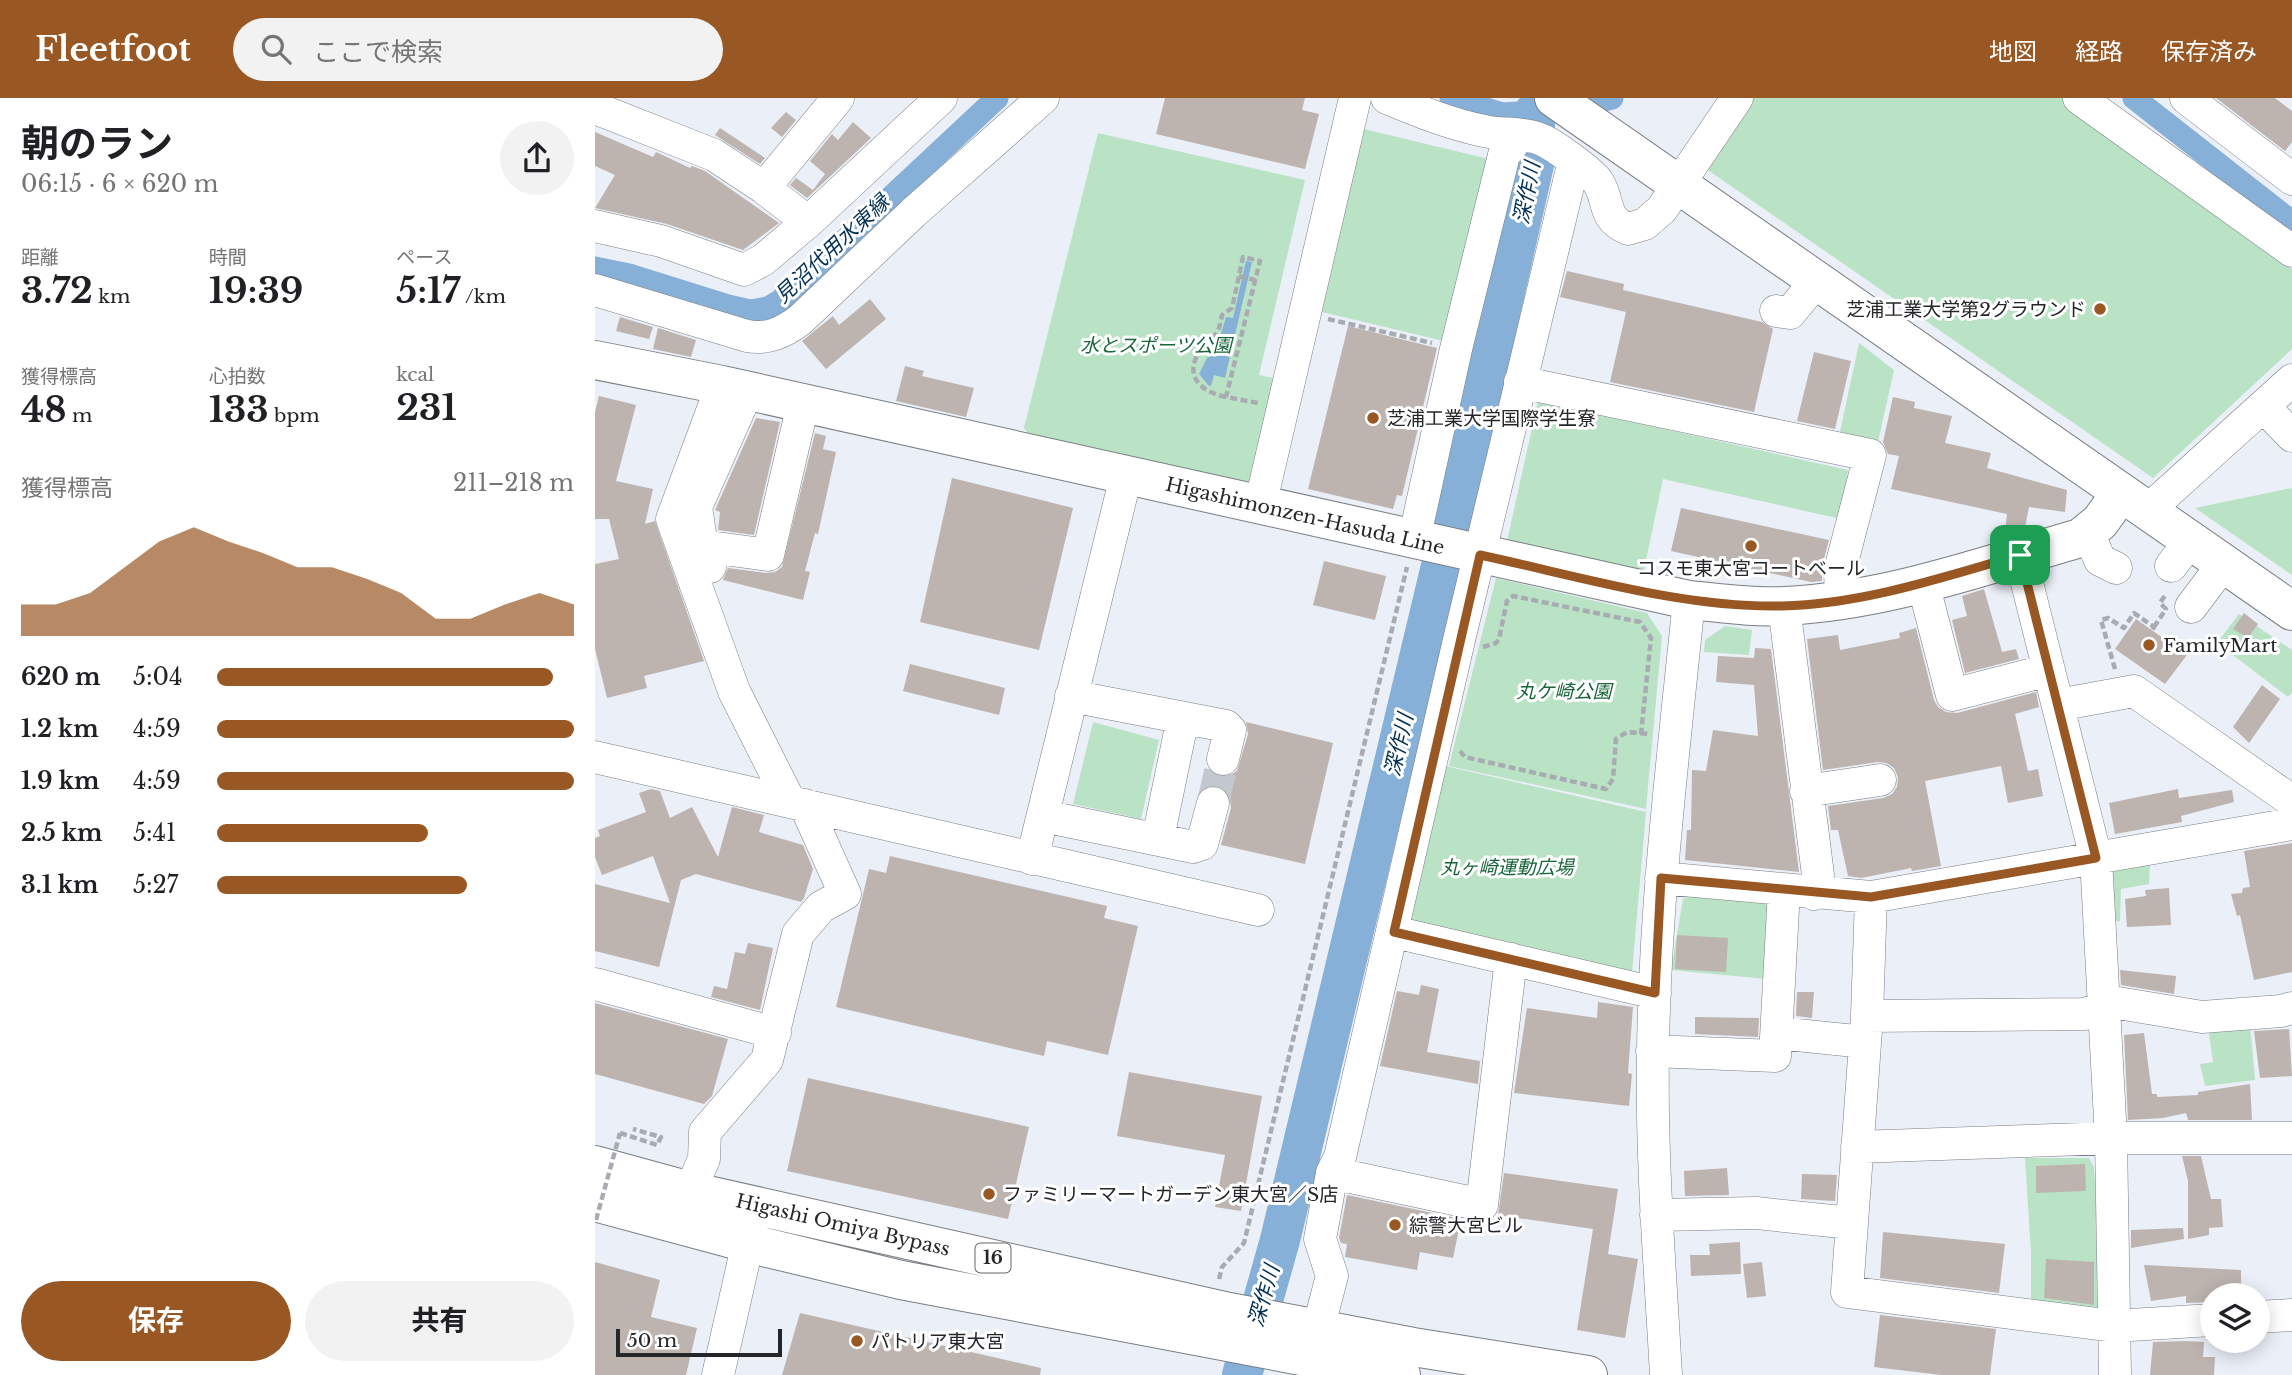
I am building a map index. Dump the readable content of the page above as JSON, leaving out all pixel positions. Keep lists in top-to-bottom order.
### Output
{
  "streets": {
    "main road": ["Higashimonzen-Hasuda Line", "Higashi Omiya Bypass", "16"]
  },
  "water": ["深作川", "見沼代用水東縁"],
  "parks": ["水とスポーツ公園", "丸ケ崎公園", "丸ヶ崎運動広場"],
  "places": [
    "芝浦工業大学第2グラウンド",
    "芝浦工業大学国際学生寮",
    "コスモ東大宮コートベール",
    "FamilyMart",
    "ファミリーマートガーデン東大宮／S店",
    "綜警大宮ビル",
    "パトリア東大宮"
  ],
  "scale_bar": "50 m",
  "page": {
    "header": "Fleetfoot",
    "search": "ここで検索",
    "nav": ["地図", "経路", "保存済み"],
    "heading": ["朝のラン", "06:15 · 6 × 620 m"],
    "stats": [
      ["距離", "3.72 km"],
      ["時間", "19:39"],
      ["ペース", "5:17 /km"],
      ["獲得標高", "48 m"],
      ["心拍数", "133 bpm"],
      ["kcal", "231"]
    ],
    "chart": ["獲得標高", "211–218 m"],
    "list": [
      {
        "name": "620 m",
        "note": "5:04"
      },
      {
        "name": "1.2 km",
        "note": "4:59"
      },
      {
        "name": "1.9 km",
        "note": "4:59"
      },
      {
        "name": "2.5 km",
        "note": "5:41"
      },
      {
        "name": "3.1 km",
        "note": "5:27"
      }
    ],
    "buttons": ["保存", "共有"],
    "scale": "50 m"
  }
}
